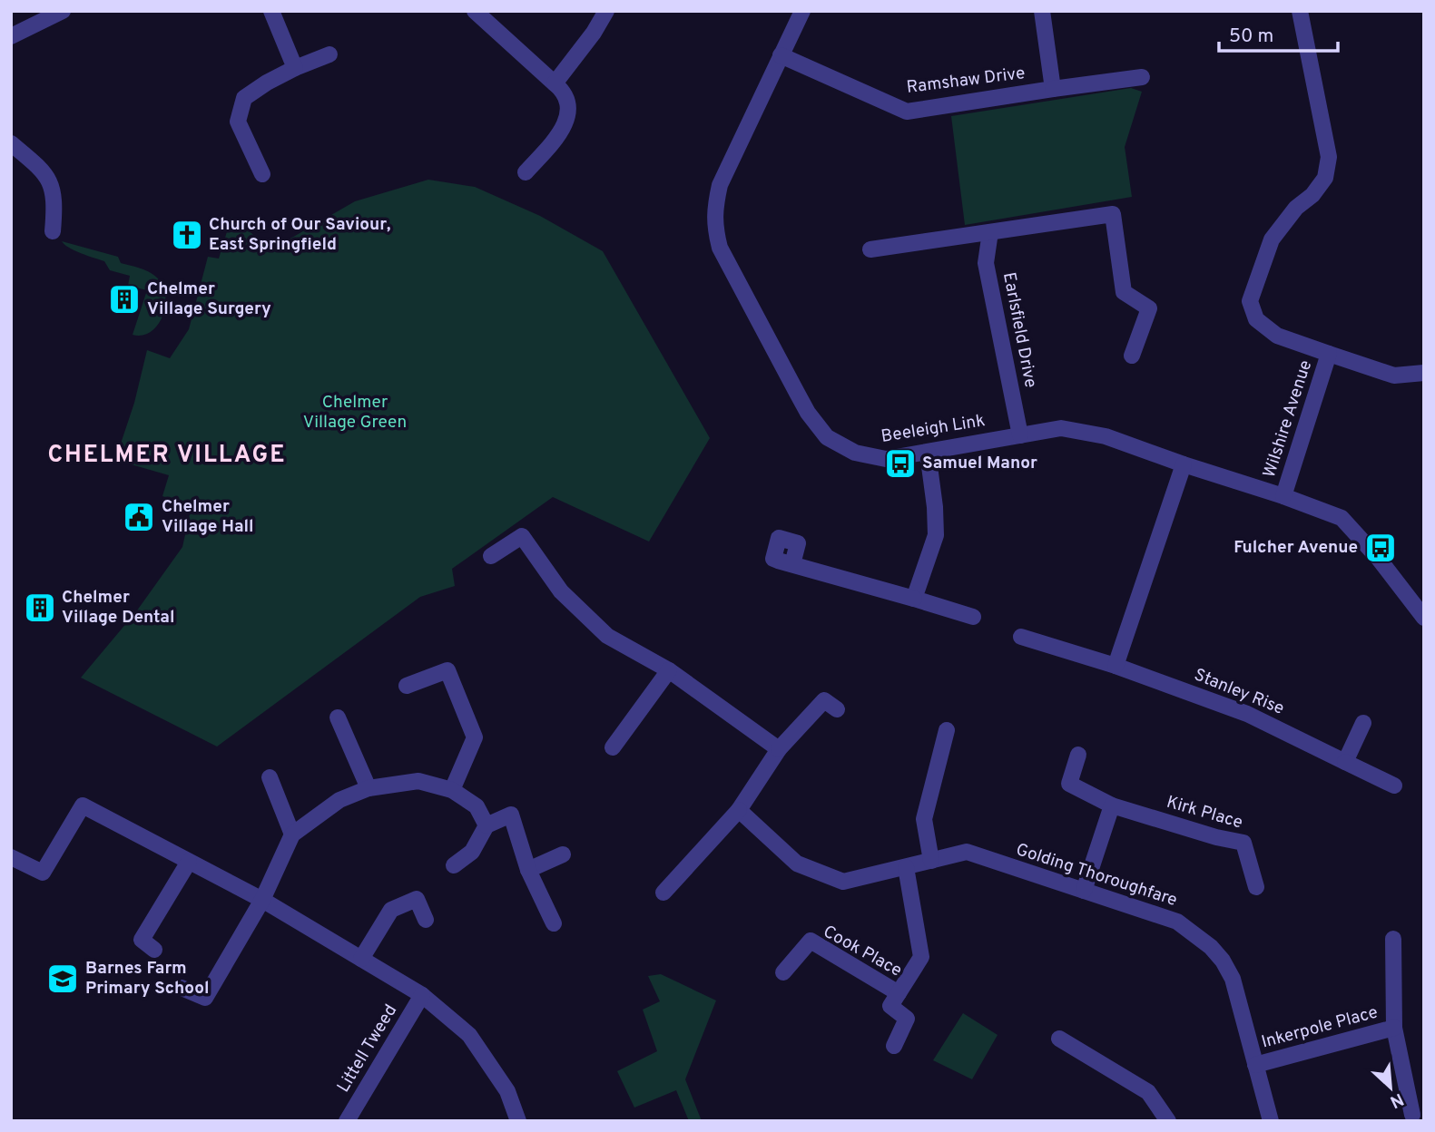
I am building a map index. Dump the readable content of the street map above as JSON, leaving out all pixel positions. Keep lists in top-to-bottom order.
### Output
{
  "streets": {
    "street": [
      "Ramshaw Drive",
      "Earlsfield Drive",
      "Wilshire Avenue",
      "Beeleigh Link",
      "Stanley Rise",
      "Kirk Place",
      "Golding Thoroughfare",
      "Cook Place",
      "Inkerpole Place",
      "Littell Tweed"
    ]
  },
  "crossings": [
    ["Ramshaw Drive", "Beeleigh Link"],
    ["Earlsfield Drive", "Beeleigh Link"],
    ["Wilshire Avenue", "Beeleigh Link"],
    ["Golding Thoroughfare", "Cook Place"],
    ["Golding Thoroughfare", "Inkerpole Place"]
  ],
  "districts": ["CHELMER VILLAGE"],
  "parks": ["Chelmer Village Green"],
  "places": {
    "church": ["Church of Our Saviour, East Springfield"],
    "building": ["Chelmer Village Surgery", "Chelmer Village Dental"],
    "bus stop": ["Samuel Manor", "Fulcher Avenue"],
    "public building": ["Chelmer Village Hall"],
    "school or university": ["Barnes Farm Primary School"]
  },
  "scale_bar": "50 m",
  "north": "bottom right"
}
